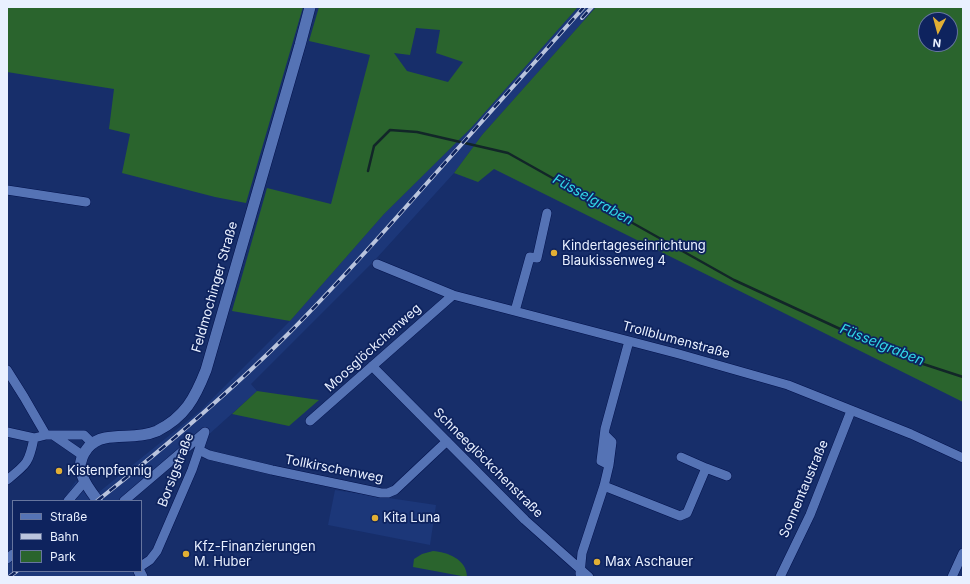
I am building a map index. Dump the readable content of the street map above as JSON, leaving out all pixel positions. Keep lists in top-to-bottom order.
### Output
{
  "streets": {
    "main road": ["Feldmochinger Straße"],
    "street": [
      "Trollblumenstraße",
      "Moosglöckchenweg",
      "Schneeglöckchenstraße",
      "Tollkirschenweg",
      "Borsigstraße",
      "Sonnentaustraße"
    ]
  },
  "crossings": [
    ["Trollblumenstraße", "Moosglöckchenweg"],
    ["Trollblumenstraße", "Sonnentaustraße"],
    ["Moosglöckchenweg", "Schneeglöckchenstraße"],
    ["Schneeglöckchenstraße", "Tollkirschenweg"],
    ["Tollkirschenweg", "Borsigstraße"]
  ],
  "water": ["Füsselgraben"],
  "places": [
    "Kindertageseinrichtung Blaukissenweg 4",
    "Kistenpfennig",
    "Kita Luna",
    "Kfz-Finanzierungen M. Huber",
    "Max Aschauer"
  ],
  "legend": ["Straße", "Bahn", "Park"],
  "north": "bottom"
}
